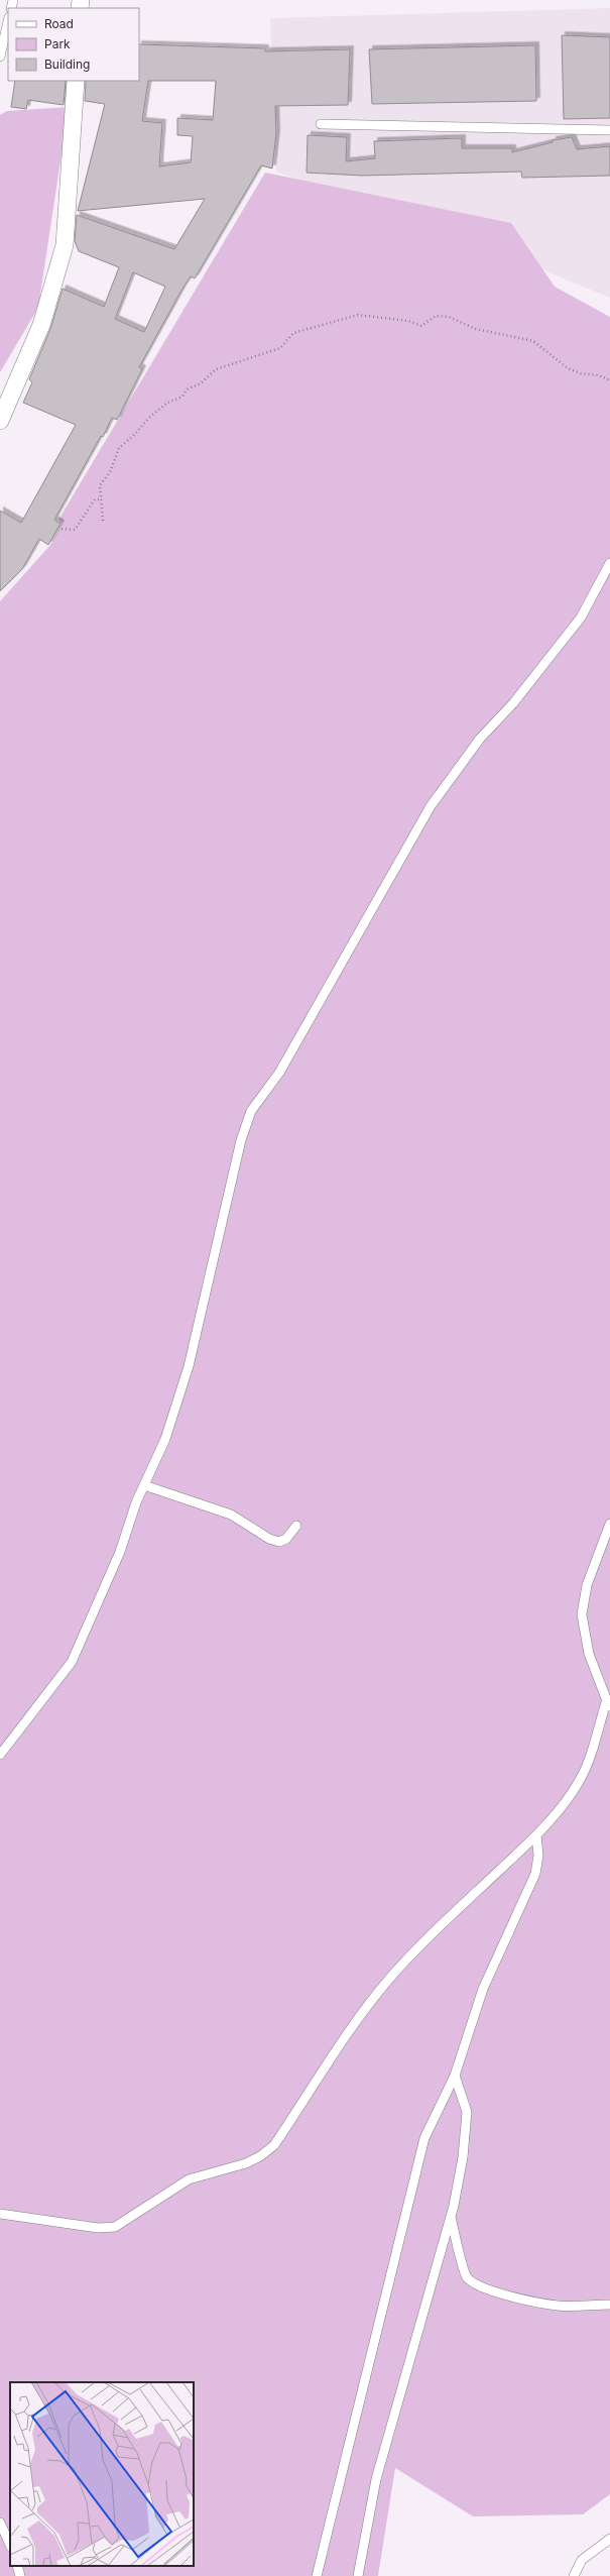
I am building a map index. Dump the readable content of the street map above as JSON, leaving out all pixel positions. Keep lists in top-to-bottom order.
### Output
{
  "legend": ["Road", "Park", "Building"]
}
